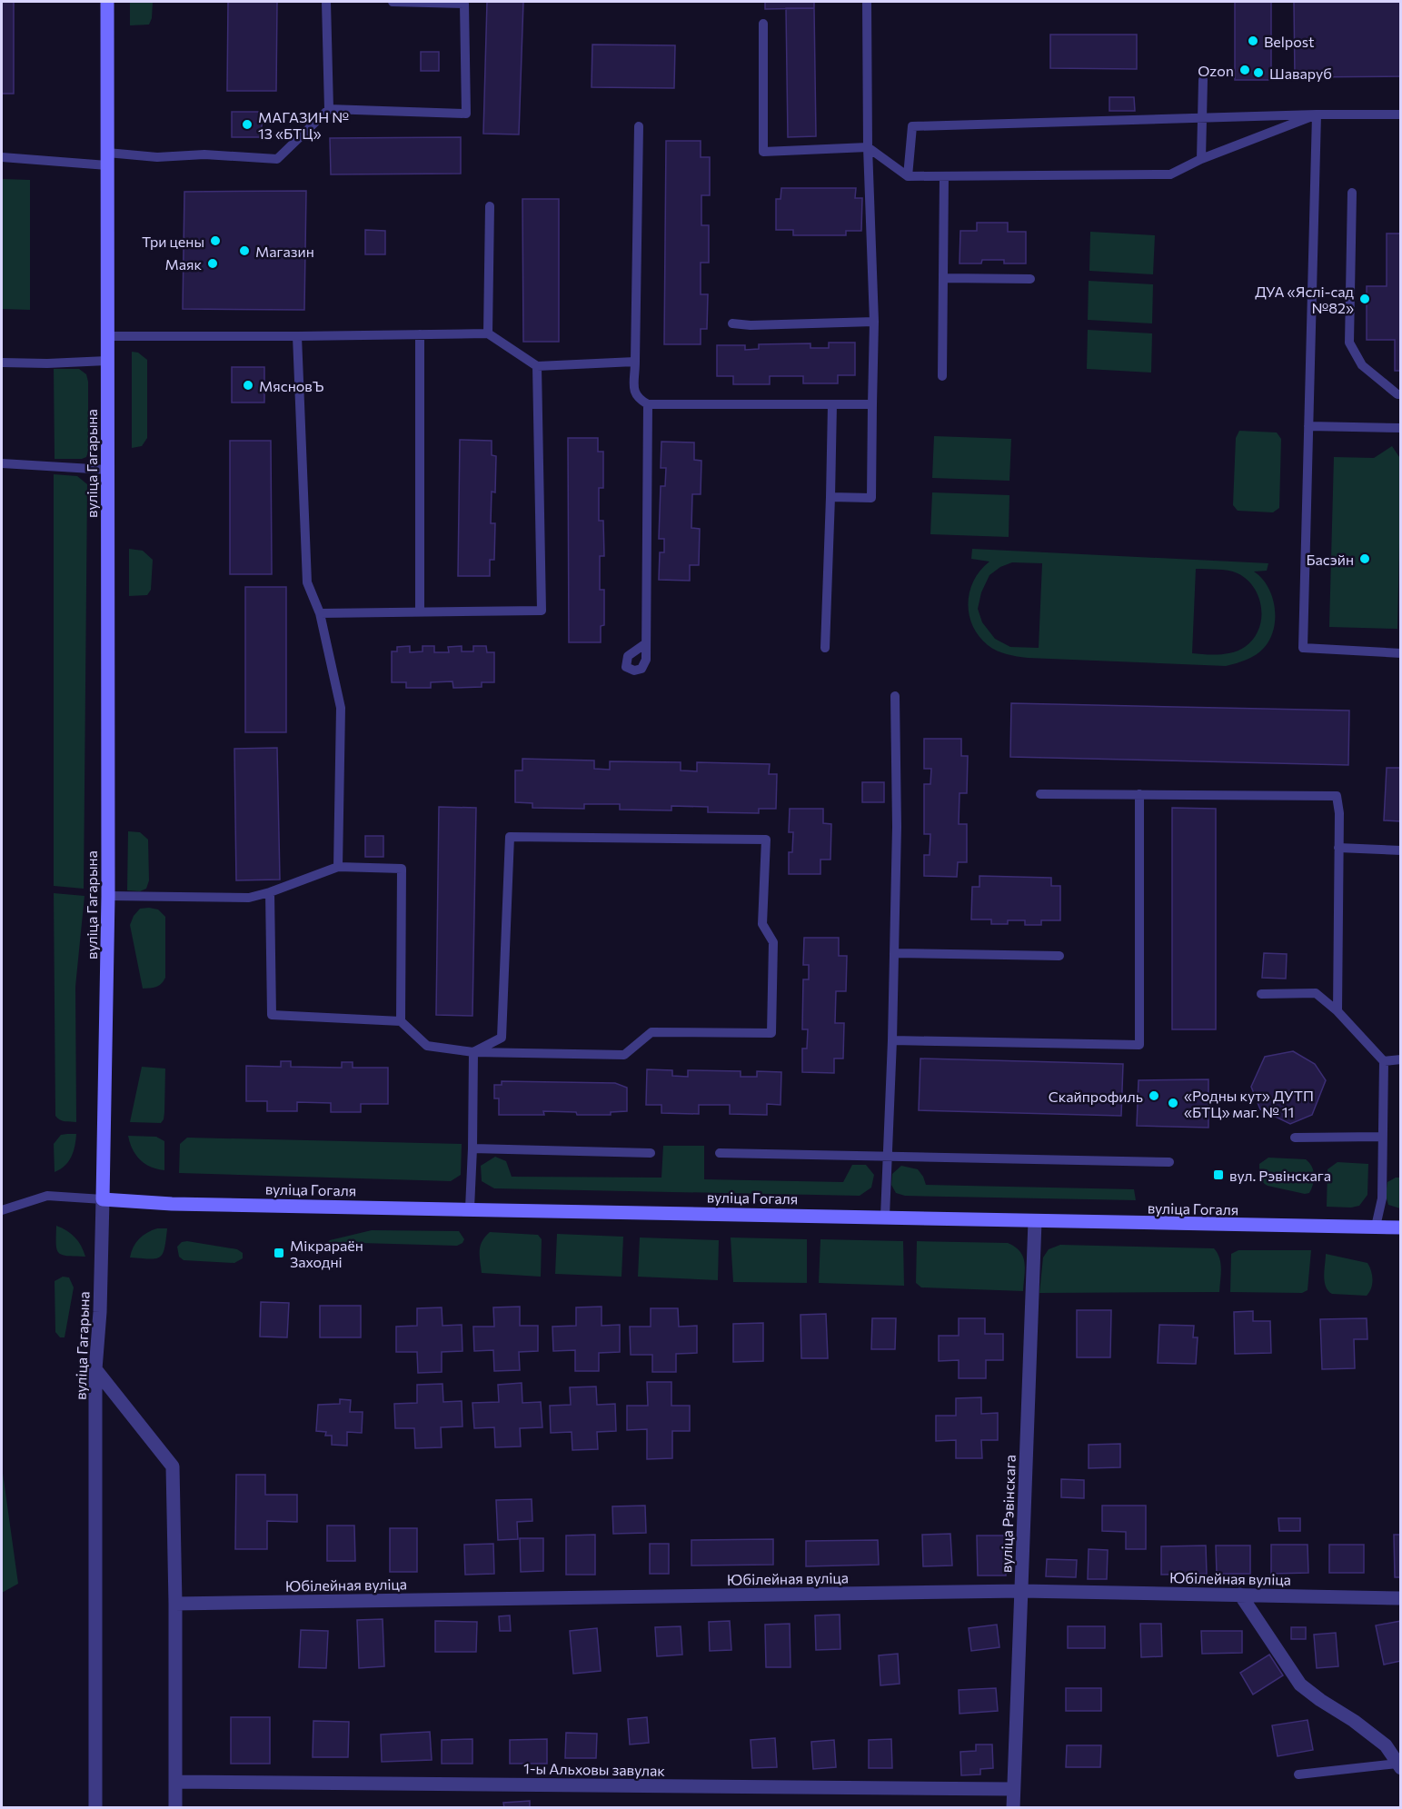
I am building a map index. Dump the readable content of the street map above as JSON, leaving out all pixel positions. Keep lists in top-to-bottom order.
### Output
{
  "streets": {
    "main road": ["вуліца Гагарына", "вуліца Гогаля"],
    "street": ["вуліца Рэвінскага", "Юбілейная вуліца", "1-ы Альховы завулак"]
  },
  "crossings": [
    ["вуліца Гагарына", "вуліца Гогаля"],
    ["вуліца Гогаля", "вуліца Рэвінскага"],
    ["вуліца Рэвінскага", "Юбілейная вуліца"],
    ["вуліца Рэвінскага", "1-ы Альховы завулак"]
  ],
  "places": {
    "other": [
      "Belpost",
      "Ozon",
      "Шаваруб",
      "МАГАЗИН № 13 «БТЦ»",
      "Три цены",
      "Магазин",
      "Маяк",
      "ДУА «Яслі-сад №82»",
      "МясновЪ",
      "Басэйн",
      "Скайпрофиль",
      "«Родны кут» ДУТП «БТЦ» маг. № 11"
    ],
    "transit": ["вул. Рэвінскага", "Мікрараён Заходні"]
  }
}
